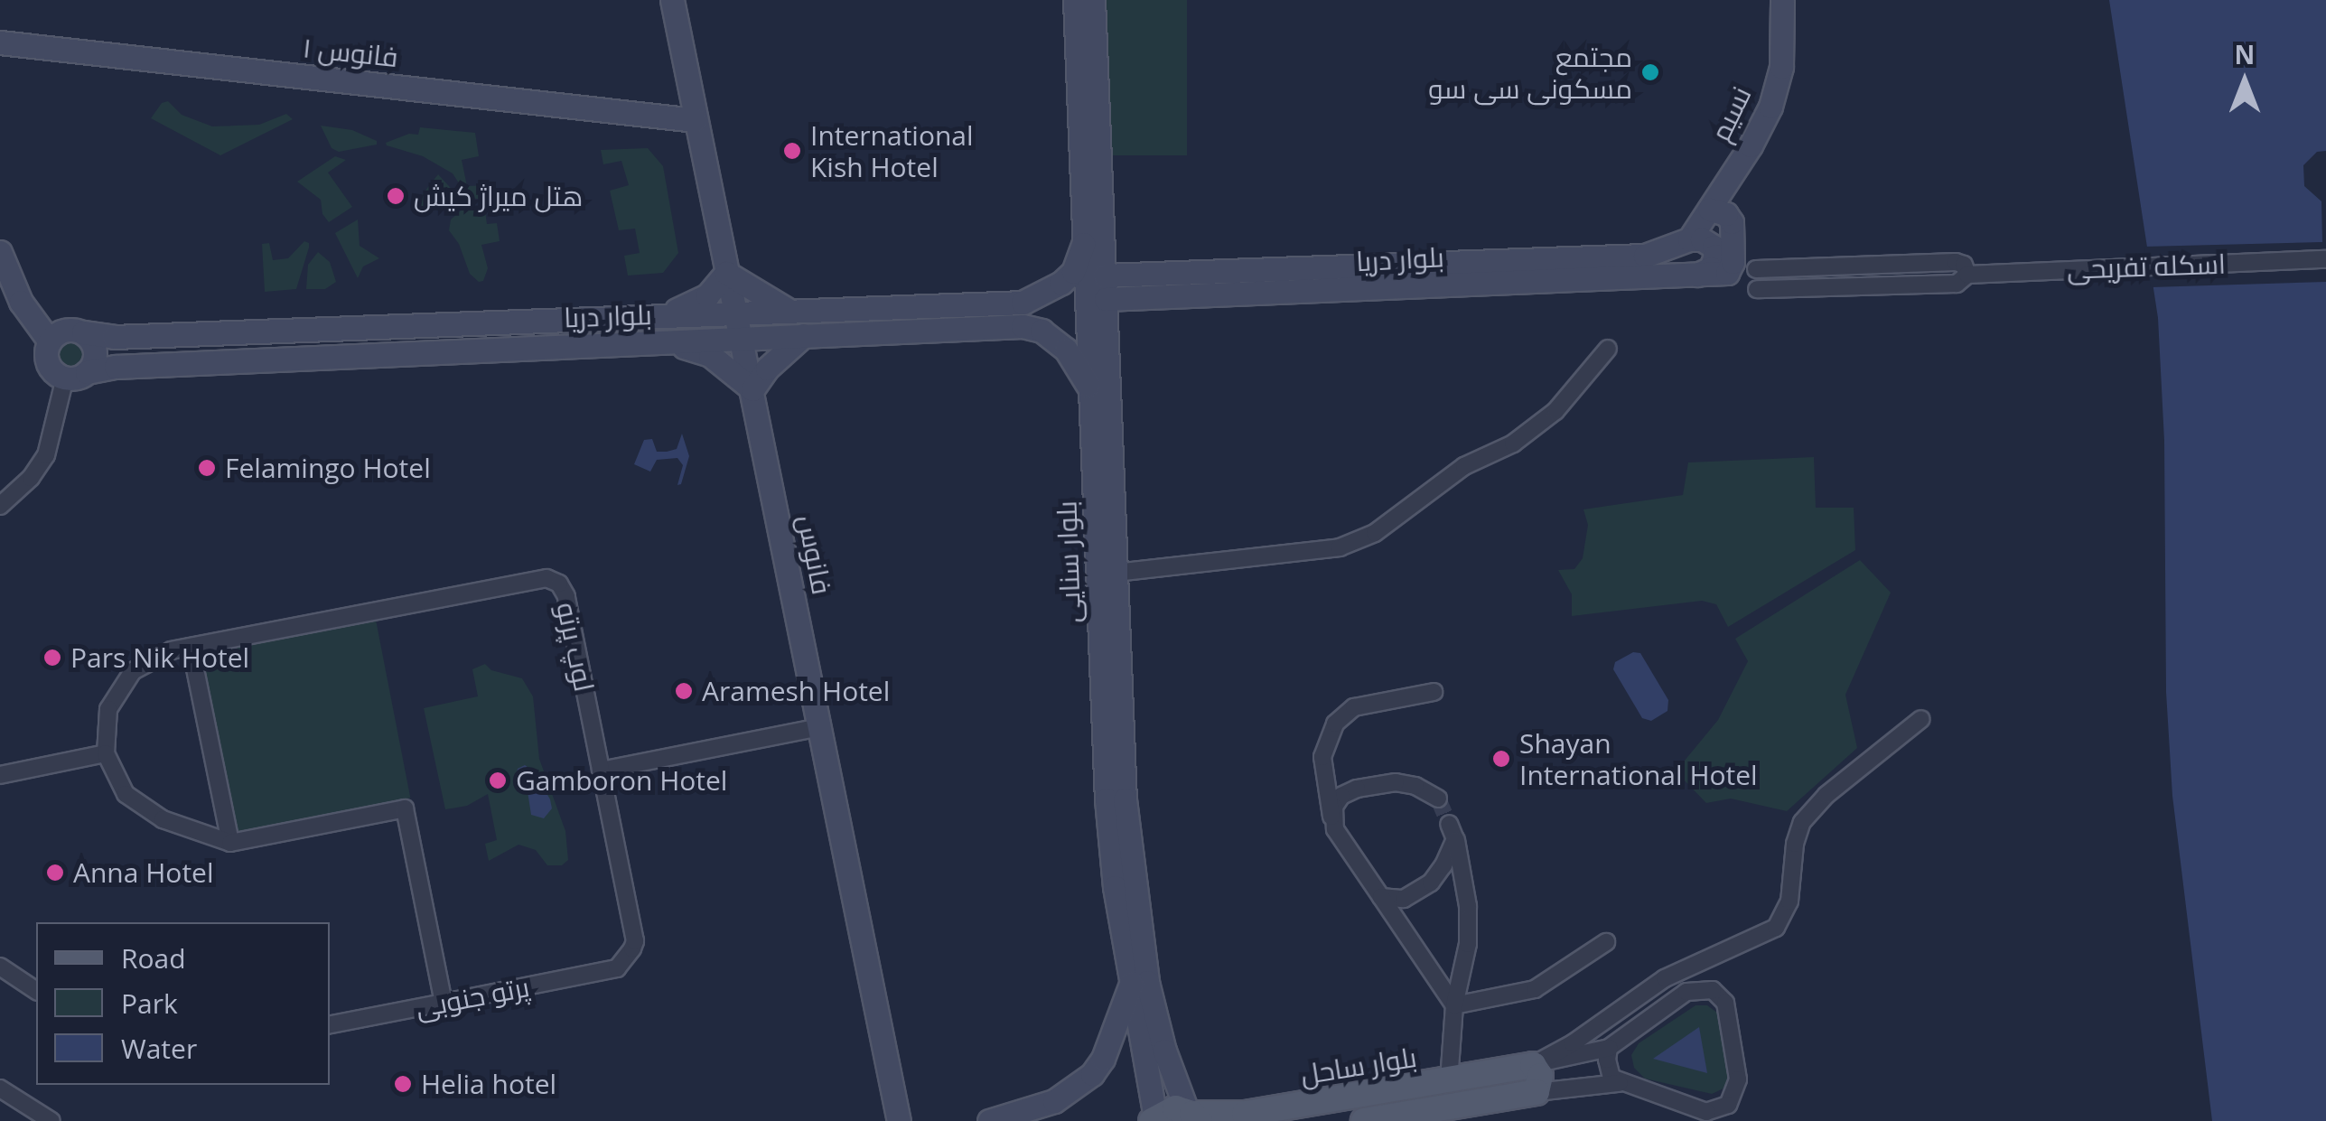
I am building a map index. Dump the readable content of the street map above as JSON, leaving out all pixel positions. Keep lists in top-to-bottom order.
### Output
{
  "streets": {
    "main road": [
      "فانوس ۱",
      "نسیم",
      "بلوار دریا",
      "فانوس",
      "بلوار سنایی",
      "بلوار ساحل"
    ],
    "street": ["اسکله تفریحی", "لوپ پرتو", "پرتو جنوبی"]
  },
  "crossings": [
    ["فانوس ۱", "فانوس"],
    ["نسیم", "بلوار دریا"],
    ["بلوار دریا", "فانوس"],
    ["بلوار دریا", "بلوار سنایی"],
    ["بلوار سنایی", "بلوار ساحل"],
    ["لوپ پرتو", "پرتو جنوبی"]
  ],
  "places": [
    "مجتمع مسکونی سی سو",
    "International Kish Hotel",
    "هتل میراژ کیش",
    "Felamingo Hotel",
    "Pars Nik Hotel",
    "Aramesh Hotel",
    "Shayan International Hotel",
    "Gamboron Hotel",
    "Anna Hotel",
    "Helia hotel"
  ],
  "legend": ["Road", "Park", "Water"],
  "north": "top"
}
